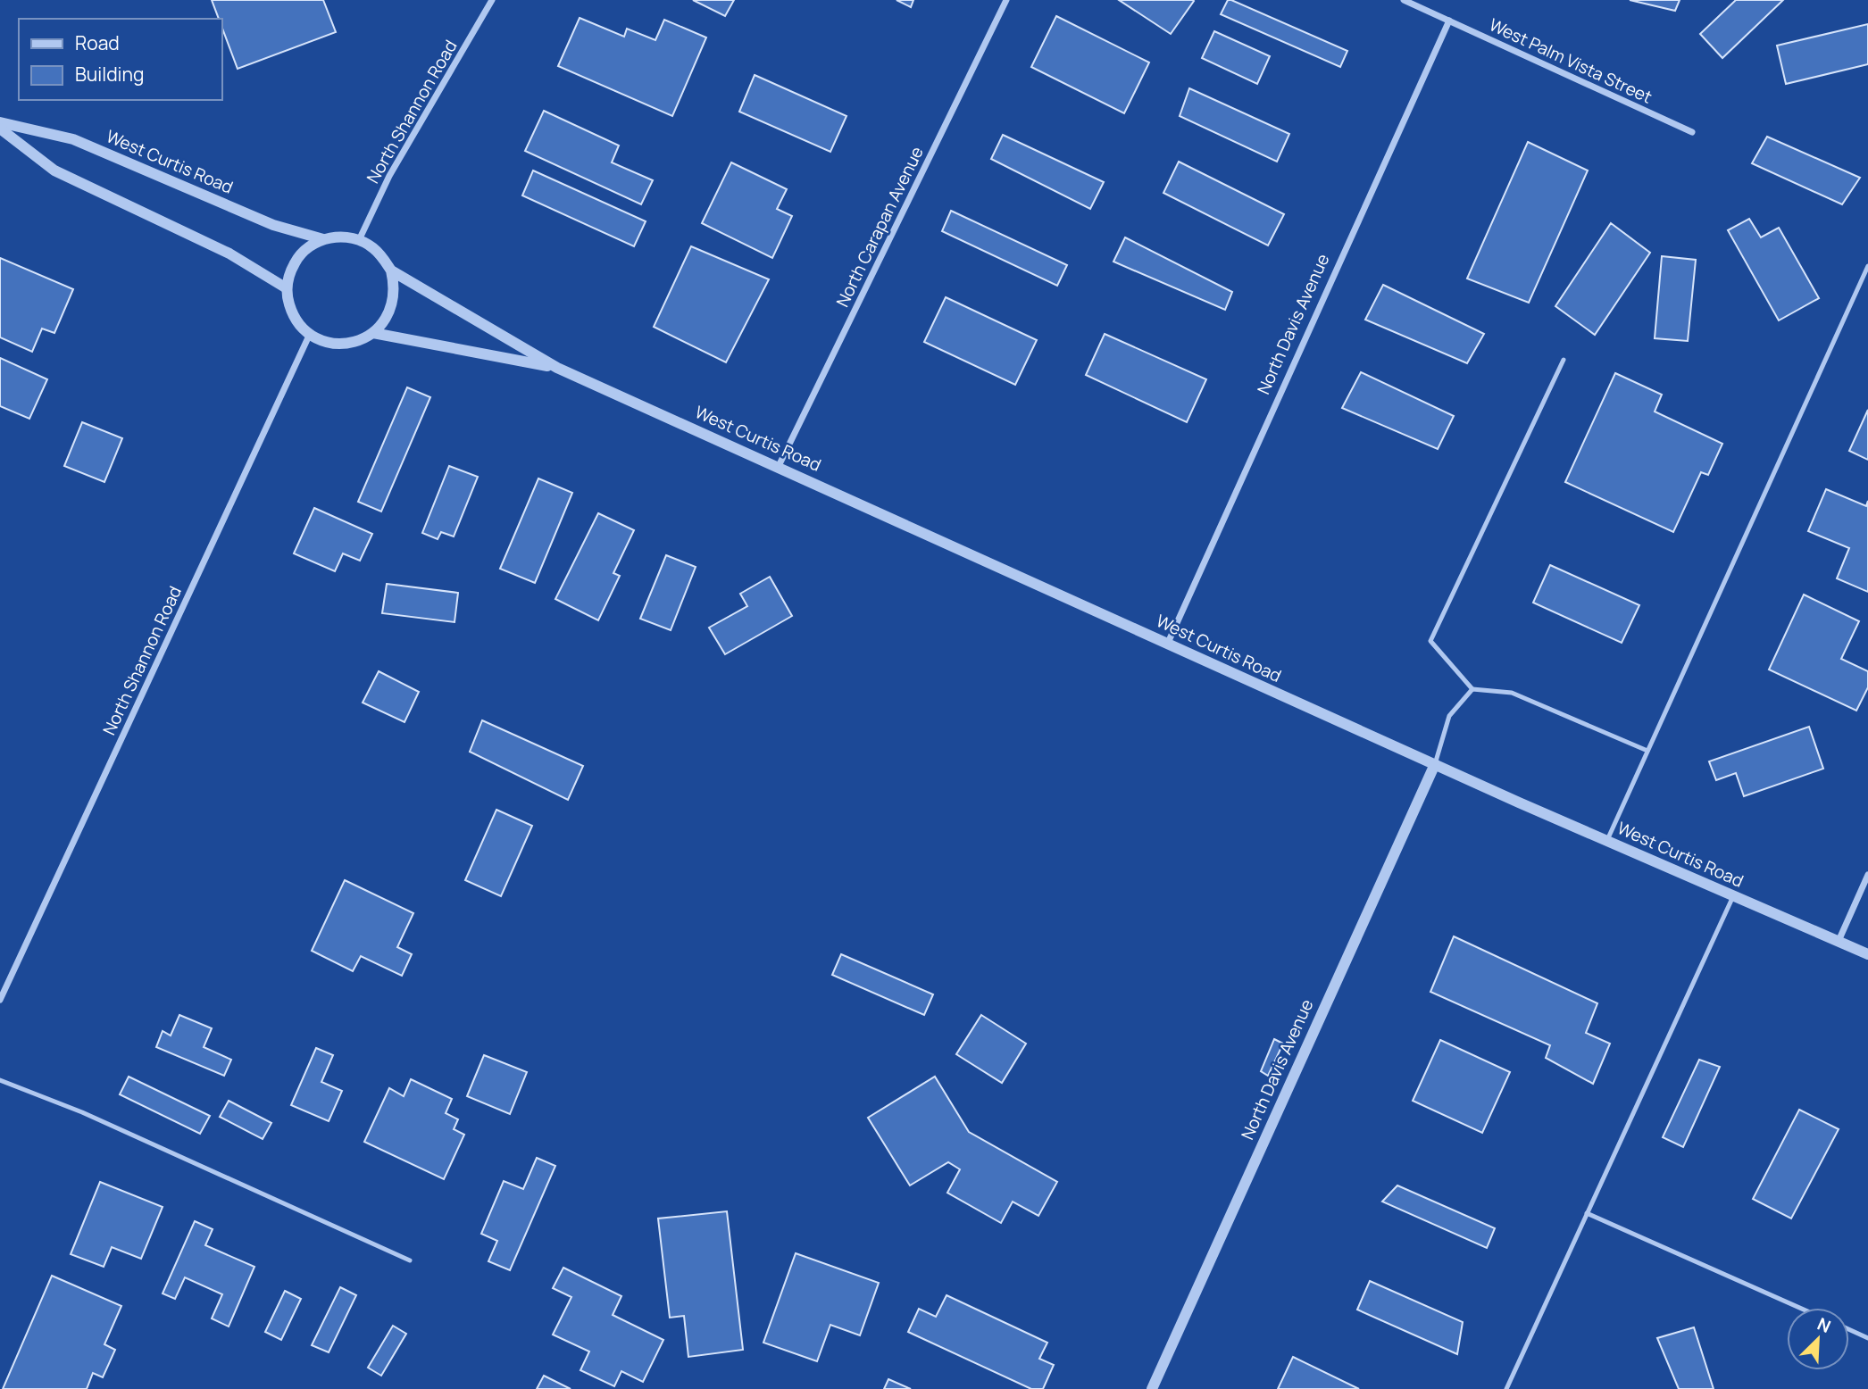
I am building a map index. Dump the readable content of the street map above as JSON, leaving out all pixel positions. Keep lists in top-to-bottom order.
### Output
{
  "streets": {
    "street": [
      "West Palm Vista Street",
      "North Shannon Road",
      "West Curtis Road",
      "North Carapan Avenue",
      "North Davis Avenue"
    ]
  },
  "crossings": [
    ["West Palm Vista Street", "North Davis Avenue"],
    ["North Shannon Road", "West Curtis Road"],
    ["West Curtis Road", "North Carapan Avenue"],
    ["West Curtis Road", "North Davis Avenue"]
  ],
  "legend": ["Road", "Building"],
  "north": "top right"
}
